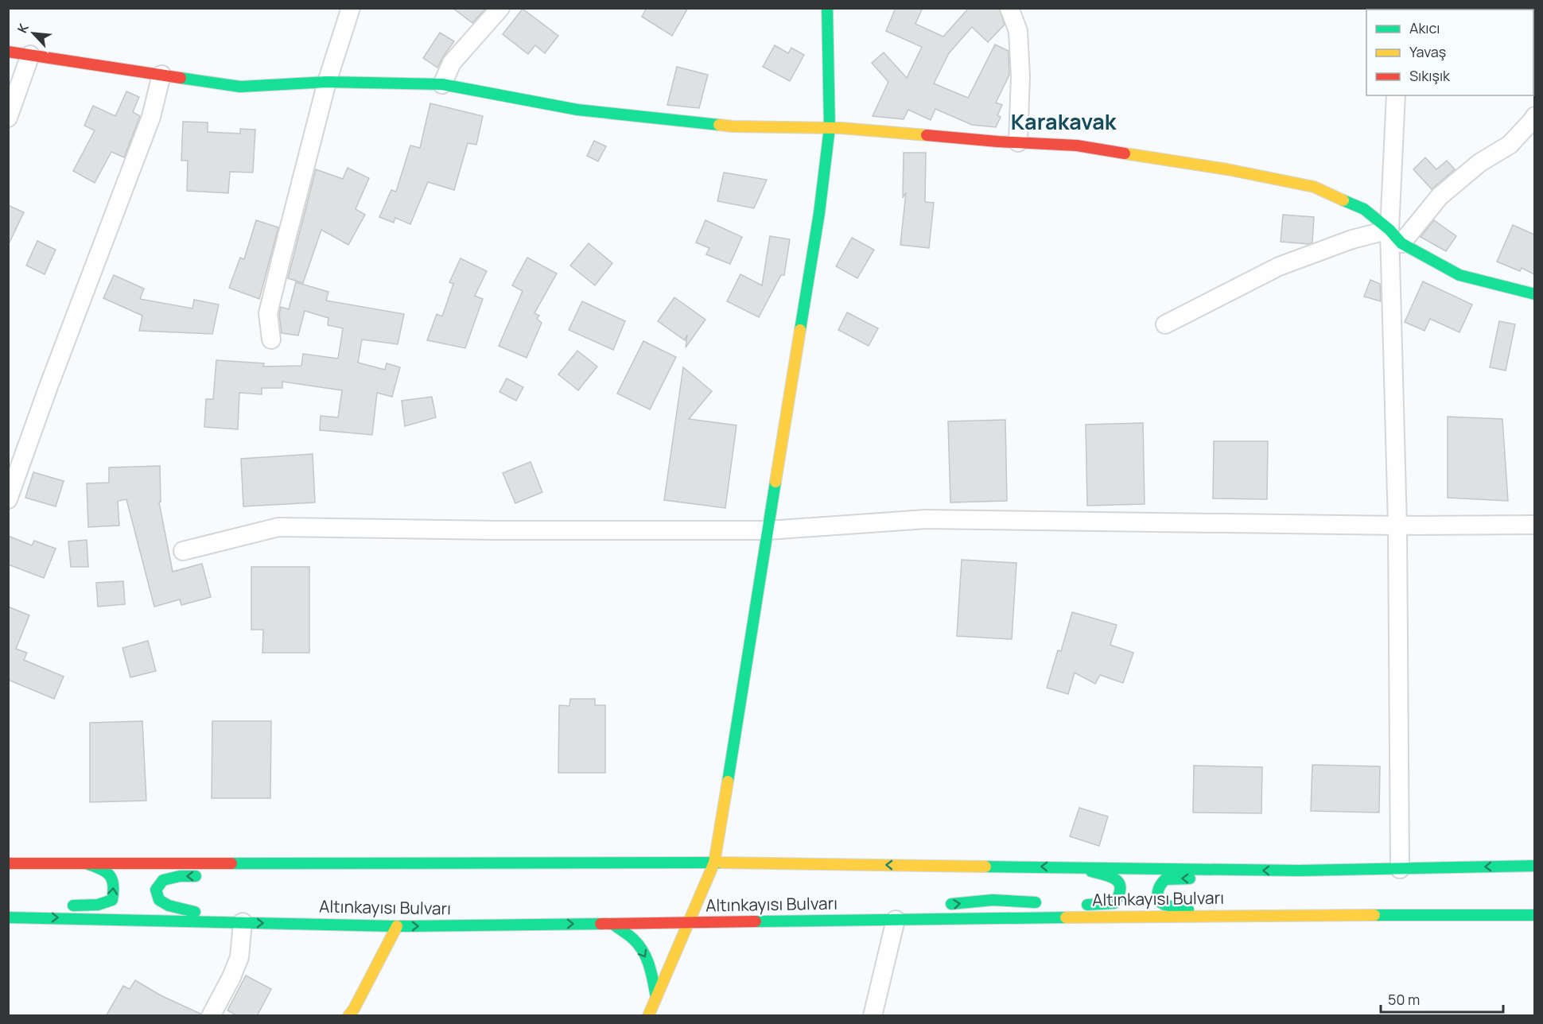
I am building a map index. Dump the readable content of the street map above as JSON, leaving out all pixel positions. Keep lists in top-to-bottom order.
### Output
{
  "streets": {
    "main road": ["Altınkayısı Bulvarı"]
  },
  "districts": ["Karakavak"],
  "legend": ["Akıcı", "Yavaş", "Sıkışık"],
  "scale_bar": "50 m",
  "north": "top left"
}
